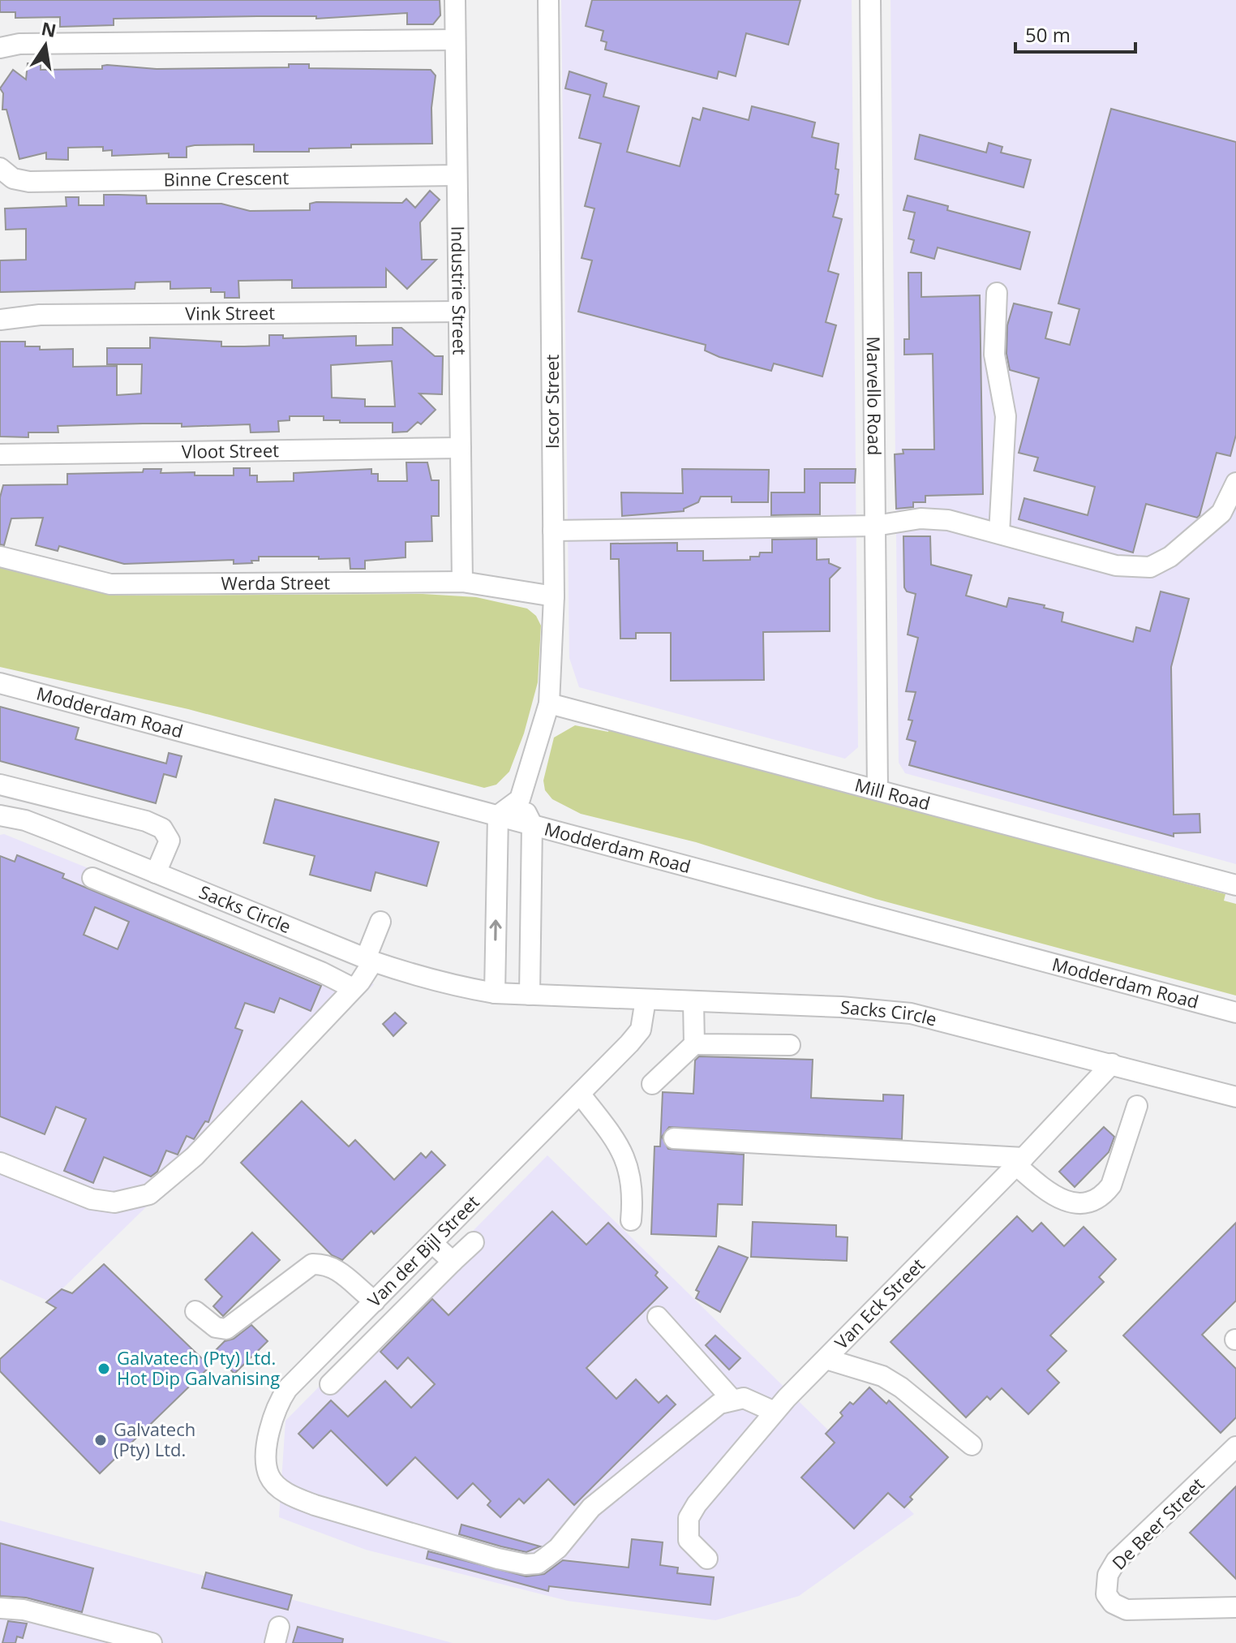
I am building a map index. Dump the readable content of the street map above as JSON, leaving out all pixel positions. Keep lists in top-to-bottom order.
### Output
{
  "streets": {
    "street": [
      "Binne Crescent",
      "Industrie Street",
      "Vink Street",
      "Marvello Road",
      "Iscor Street",
      "Vloot Street",
      "Werda Street",
      "Modderdam Road",
      "Mill Road",
      "Sacks Circle",
      "Van der Bijl Street",
      "Van Eck Street",
      "De Beer Street"
    ]
  },
  "crossings": [
    ["Binne Crescent", "Industrie Street"],
    ["Industrie Street", "Vink Street"],
    ["Industrie Street", "Vloot Street"],
    ["Industrie Street", "Werda Street"],
    ["Marvello Road", "Mill Road"],
    ["Iscor Street", "Werda Street"],
    ["Iscor Street", "Mill Road"],
    ["Sacks Circle", "Van der Bijl Street"],
    ["Sacks Circle", "Van Eck Street"]
  ],
  "places": ["Galvatech (Pty) Ltd. Hot Dip Galvanising", "Galvatech (Pty) Ltd."],
  "scale_bar": "50 m",
  "north": "top"
}
